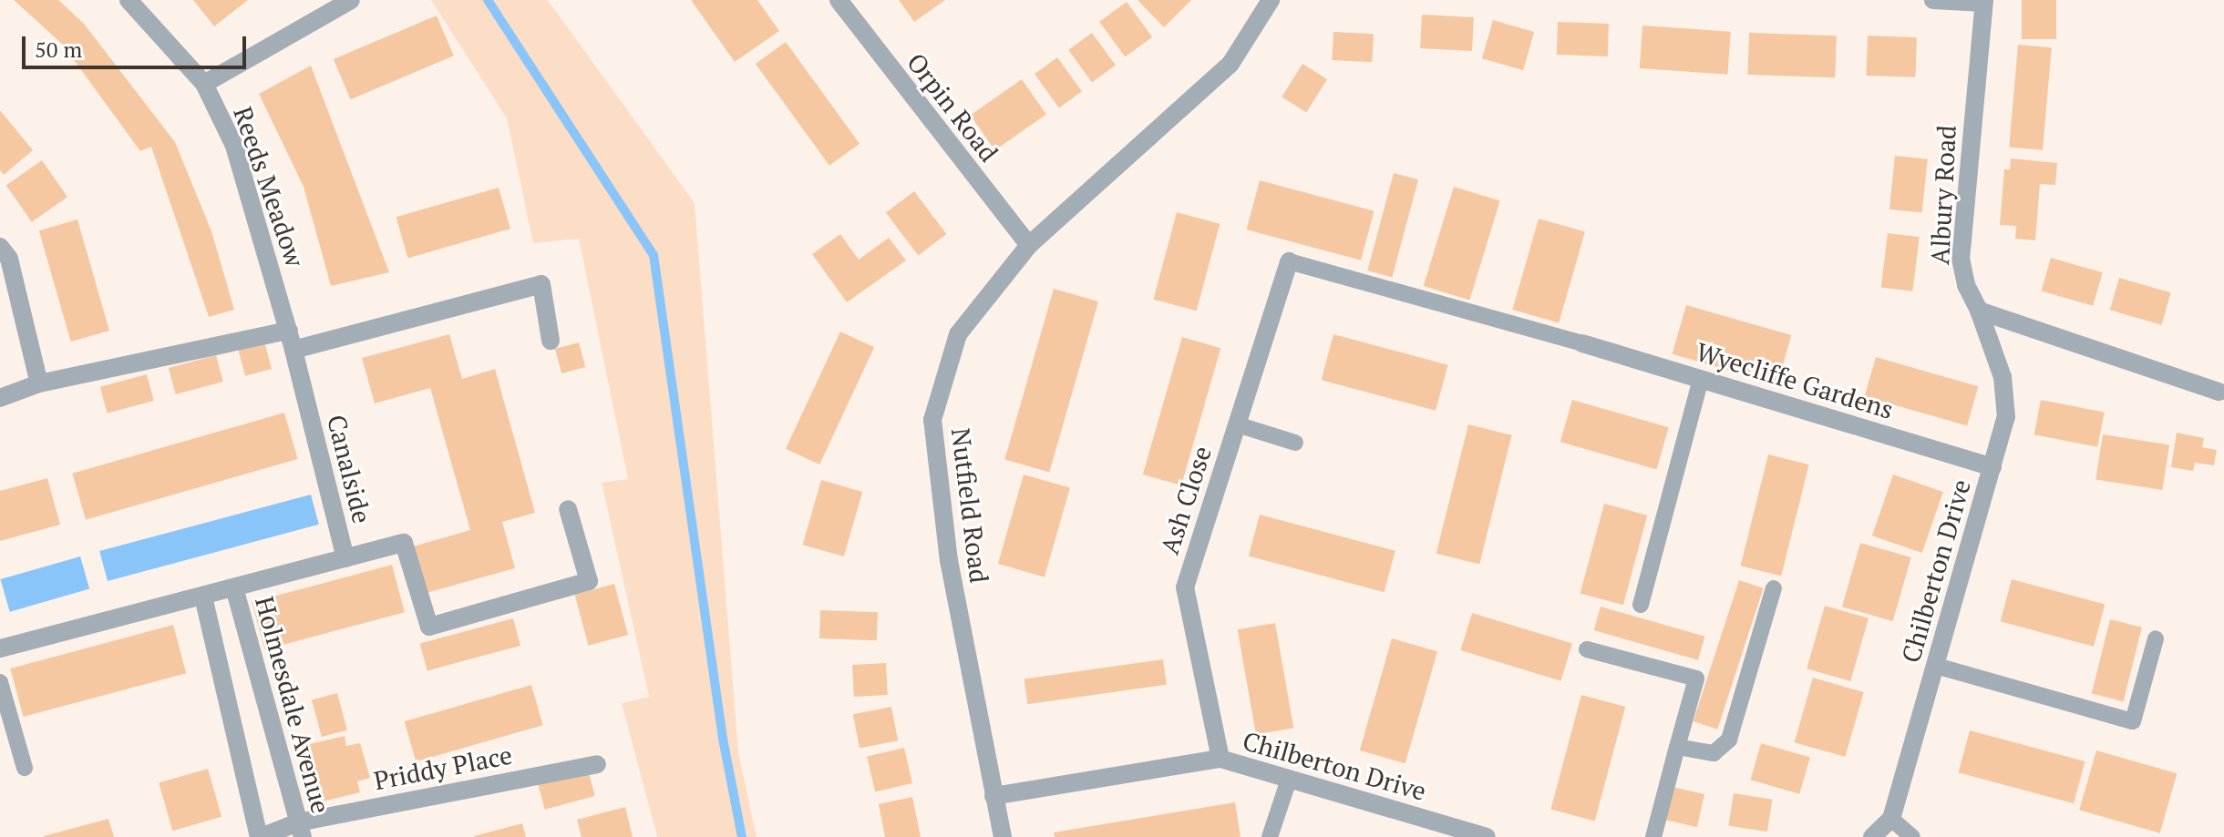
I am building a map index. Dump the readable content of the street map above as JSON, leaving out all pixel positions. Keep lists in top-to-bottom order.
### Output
{
  "streets": {
    "street": [
      "Orpin Road",
      "Reeds Meadow",
      "Albury Road",
      "Wyecliffe Gardens",
      "Canalside",
      "Ash Close",
      "Nutfield Road",
      "Chilberton Drive",
      "Holmesdale Avenue",
      "Priddy Place"
    ]
  },
  "crossings": [
    ["Orpin Road", "Nutfield Road"],
    ["Reeds Meadow", "Canalside"],
    ["Albury Road", "Chilberton Drive"],
    ["Wyecliffe Gardens", "Chilberton Drive"],
    ["Canalside", "Holmesdale Avenue"],
    ["Ash Close", "Chilberton Drive"],
    ["Nutfield Road", "Chilberton Drive"],
    ["Holmesdale Avenue", "Priddy Place"]
  ],
  "scale_bar": "50 m"
}
